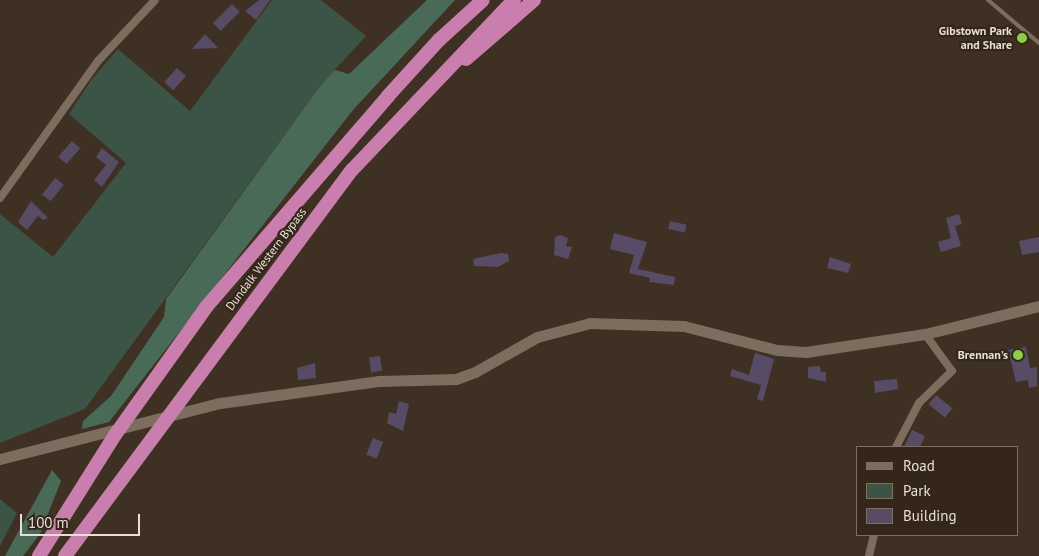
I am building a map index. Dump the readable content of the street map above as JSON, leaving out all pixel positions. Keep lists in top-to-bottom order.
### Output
{
  "streets": {
    "highway": ["Dundalk Western Bypass"]
  },
  "places": ["Gibstown Park and Share", "Brennan's"],
  "legend": ["Road", "Park", "Building"],
  "scale_bar": "100 m"
}
